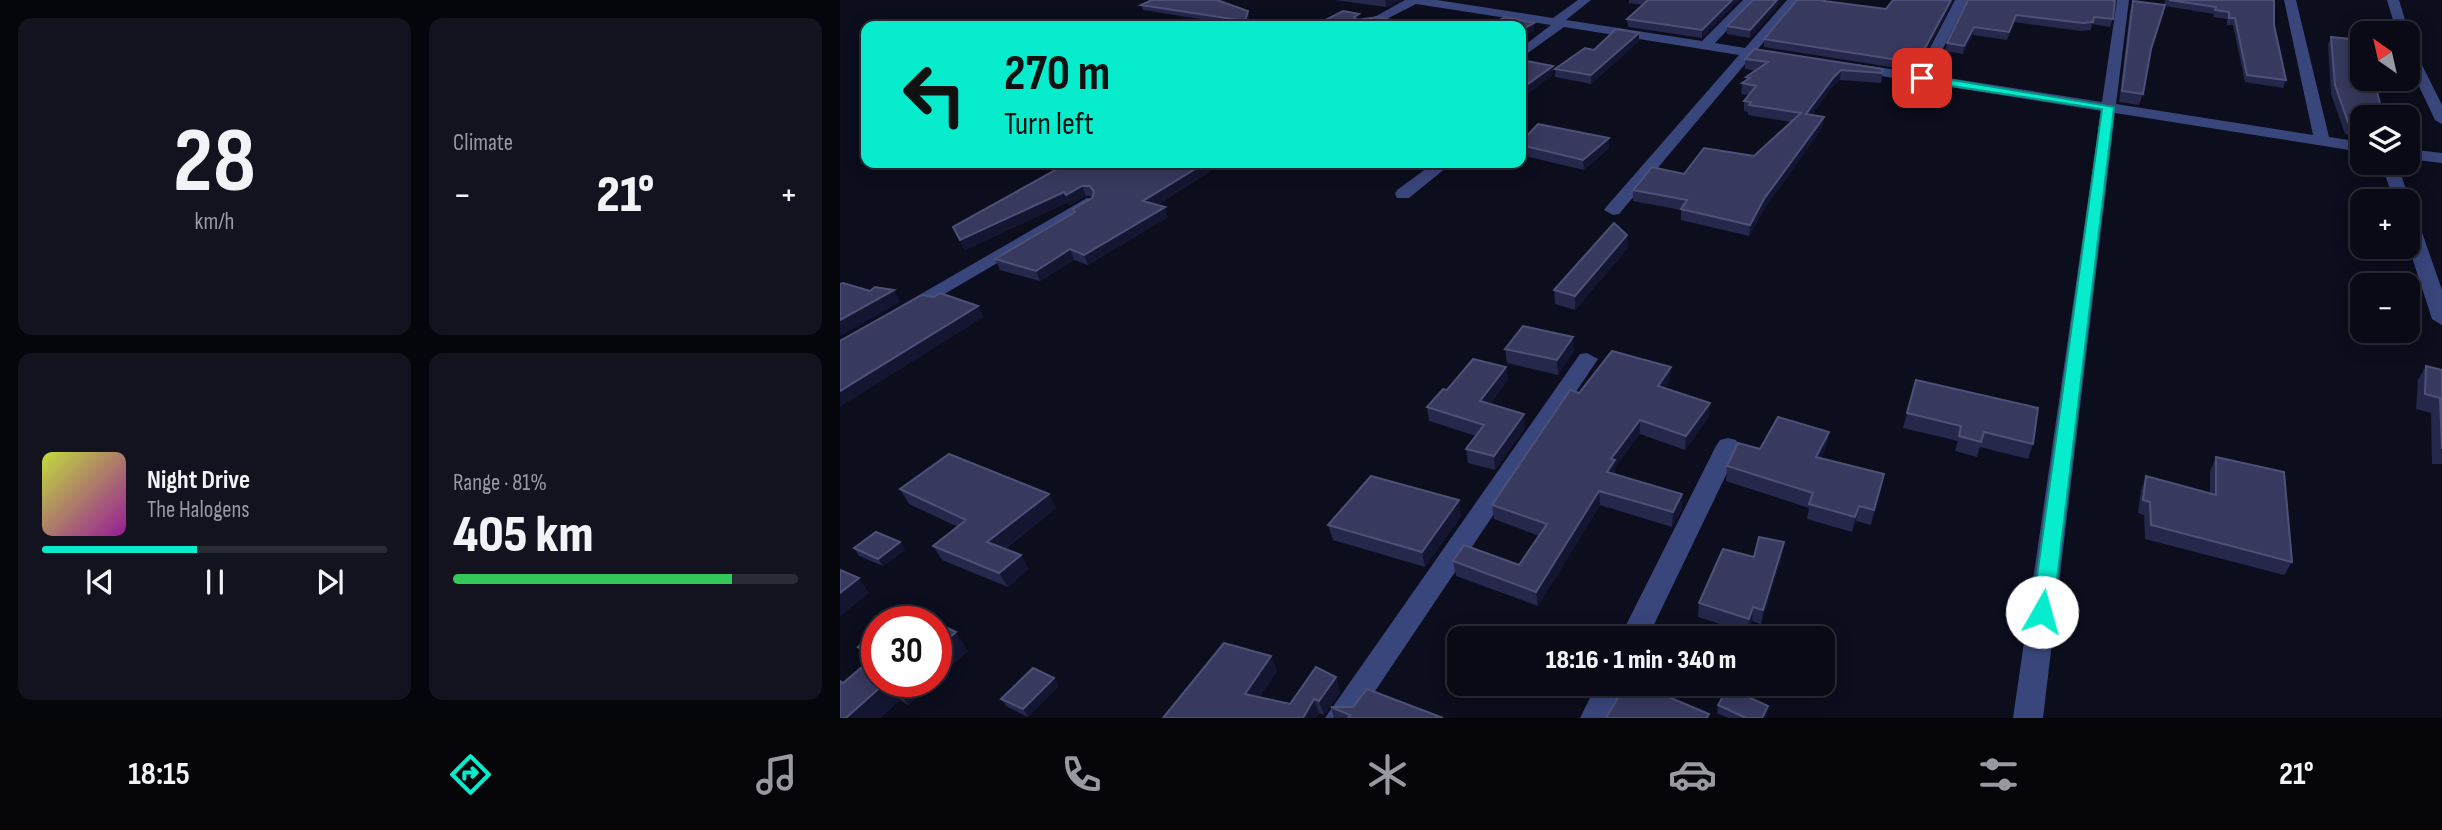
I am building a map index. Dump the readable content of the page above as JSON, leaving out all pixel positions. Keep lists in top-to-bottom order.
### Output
{
  "north": "top left",
  "page": {
    "tile": [
      ["28", "km/h"],
      "Climate",
      ["Range · 81%", "405 km"]
    ],
    "map_buttons": ["+", "−"],
    "turn": ["270 m", "Turn left"],
    "heat": ["−", "21°", "+"],
    "song": ["Night Drive", "The Halogens"],
    "limit": "30",
    "trip": "18:16 · 1 min · 340 m",
    "tabs": ["18:15", "21°"]
  }
}
